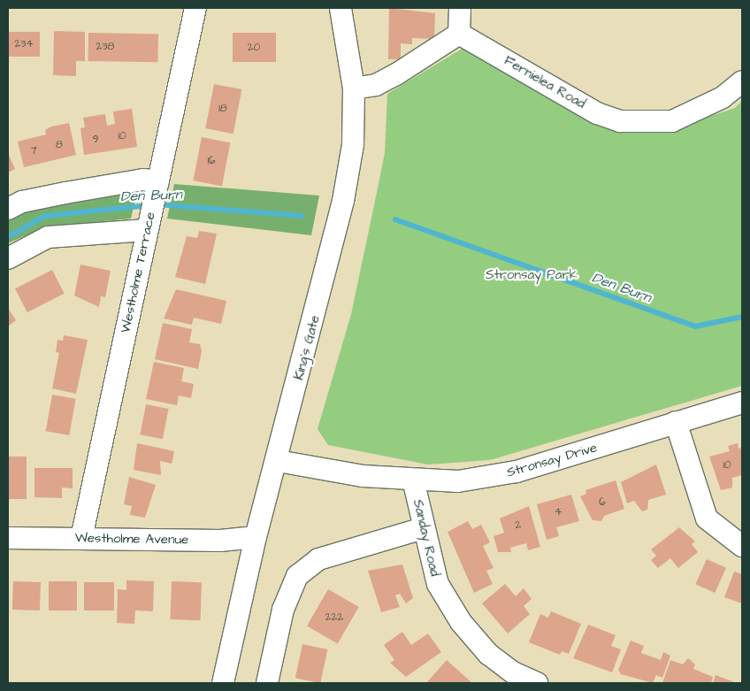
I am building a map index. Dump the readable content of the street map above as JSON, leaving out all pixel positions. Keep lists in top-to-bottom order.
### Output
{
  "streets": {
    "street": [
      "Fernielea Road",
      "Westholme Terrace",
      "King's Gate",
      "Stronsay Drive",
      "Sanday Road",
      "Westholme Avenue"
    ]
  },
  "crossings": [
    ["Westholme Terrace", "Westholme Avenue"],
    ["King's Gate", "Stronsay Drive"],
    ["King's Gate", "Westholme Avenue"],
    ["Stronsay Drive", "Sanday Road"]
  ],
  "water": ["Den Burn"],
  "parks": ["Stronsay Park"],
  "house_numbers": [
    "234",
    "238",
    "20",
    "18",
    "10",
    "9",
    "8",
    "7",
    "16",
    "10",
    "6",
    "4",
    "2",
    "222"
  ]
}
